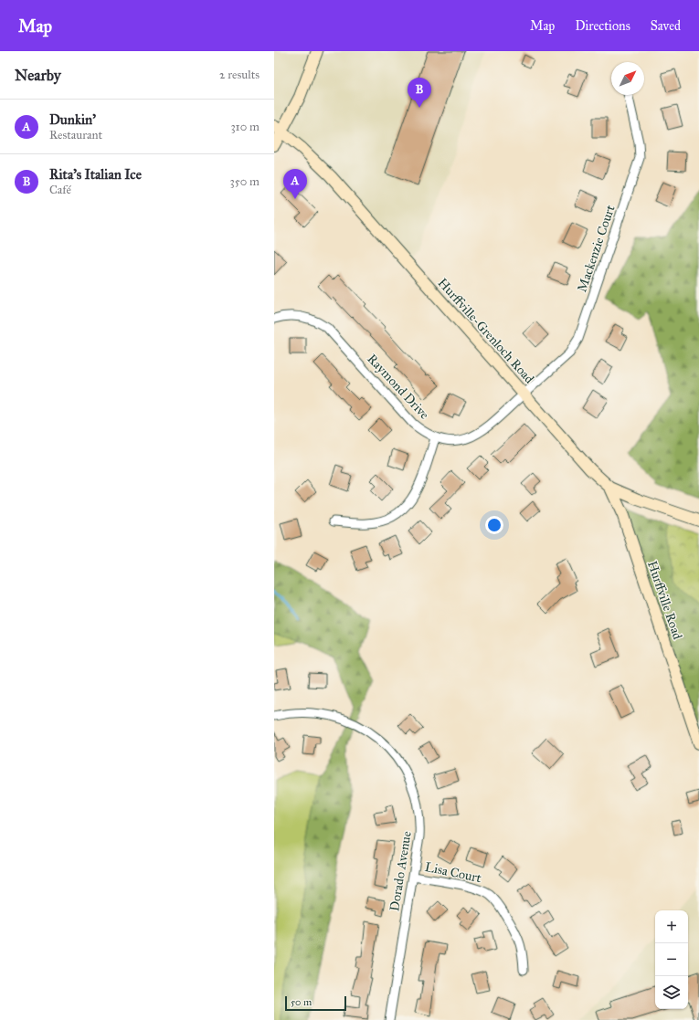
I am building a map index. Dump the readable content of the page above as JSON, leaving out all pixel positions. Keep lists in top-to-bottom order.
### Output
{
  "streets": {
    "main road": ["Hurffville-Grenloch Road", "Hurffville Road"],
    "street": [
      "Mackenzie Court",
      "Raymond Drive",
      "Dorado Avenue",
      "Lisa Court"
    ]
  },
  "crossings": [
    ["Mackenzie Court", "Hurffville-Grenloch Road"],
    ["Mackenzie Court", "Raymond Drive"],
    ["Hurffville-Grenloch Road", "Raymond Drive"],
    ["Hurffville-Grenloch Road", "Hurffville Road"],
    ["Dorado Avenue", "Lisa Court"]
  ],
  "scale_bar": "50 m",
  "north": "top right",
  "page": {
    "header": "Map",
    "nav": ["Map", "Directions", "Saved"],
    "heading": ["Nearby", "2 results"],
    "pins": ["B", "A"],
    "list": [
      {
        "mark": "A",
        "name": "Dunkin'",
        "note": "Restaurant",
        "value": "310 m"
      },
      {
        "mark": "B",
        "name": "Rita's Italian Ice",
        "note": "Café",
        "value": "350 m"
      }
    ],
    "map_buttons": ["+", "−"],
    "scale": "50 m"
  }
}
